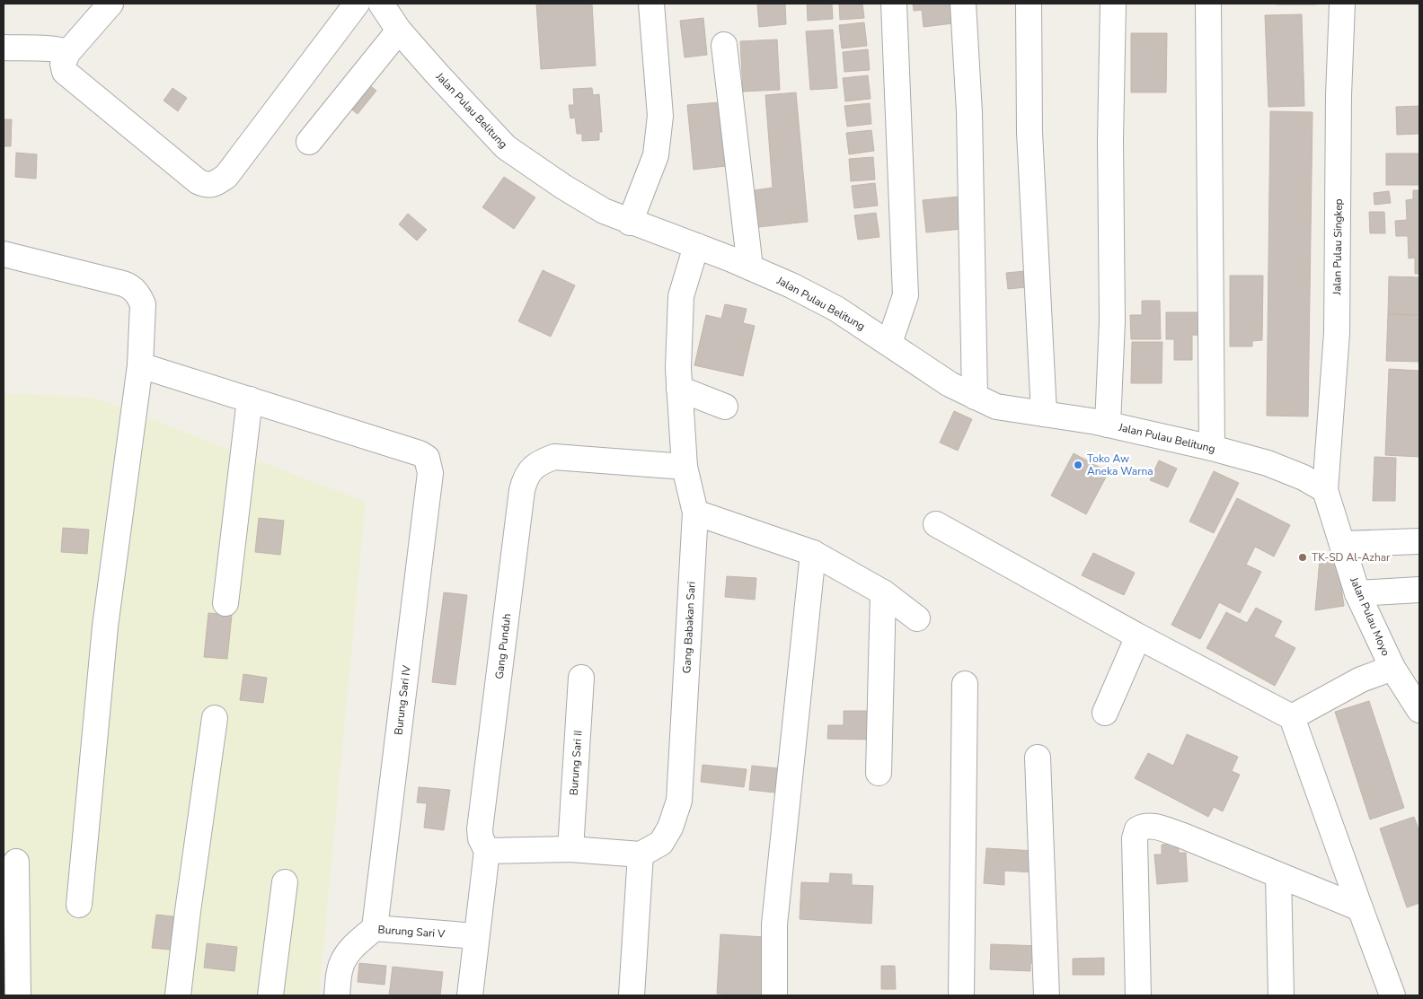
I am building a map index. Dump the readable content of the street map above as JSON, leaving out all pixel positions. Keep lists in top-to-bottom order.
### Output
{
  "streets": {
    "street": [
      "Jalan Pulau Belitung",
      "Jalan Pulau Singkep",
      "Jalan Pulau Moyo",
      "Gang Babakan Sari",
      "Gang Punduh",
      "Burung Sari IV",
      "Burung Sari II",
      "Burung Sari V"
    ]
  },
  "crossings": [
    ["Jalan Pulau Belitung", "Jalan Pulau Singkep"],
    ["Jalan Pulau Belitung", "Jalan Pulau Moyo"],
    ["Jalan Pulau Belitung", "Gang Babakan Sari"],
    ["Jalan Pulau Singkep", "Jalan Pulau Moyo"],
    ["Gang Babakan Sari", "Gang Punduh"],
    ["Burung Sari IV", "Burung Sari V"]
  ],
  "places": ["Toko Aw Aneka Warna", "TK-SD Al-Azhar"]
}
